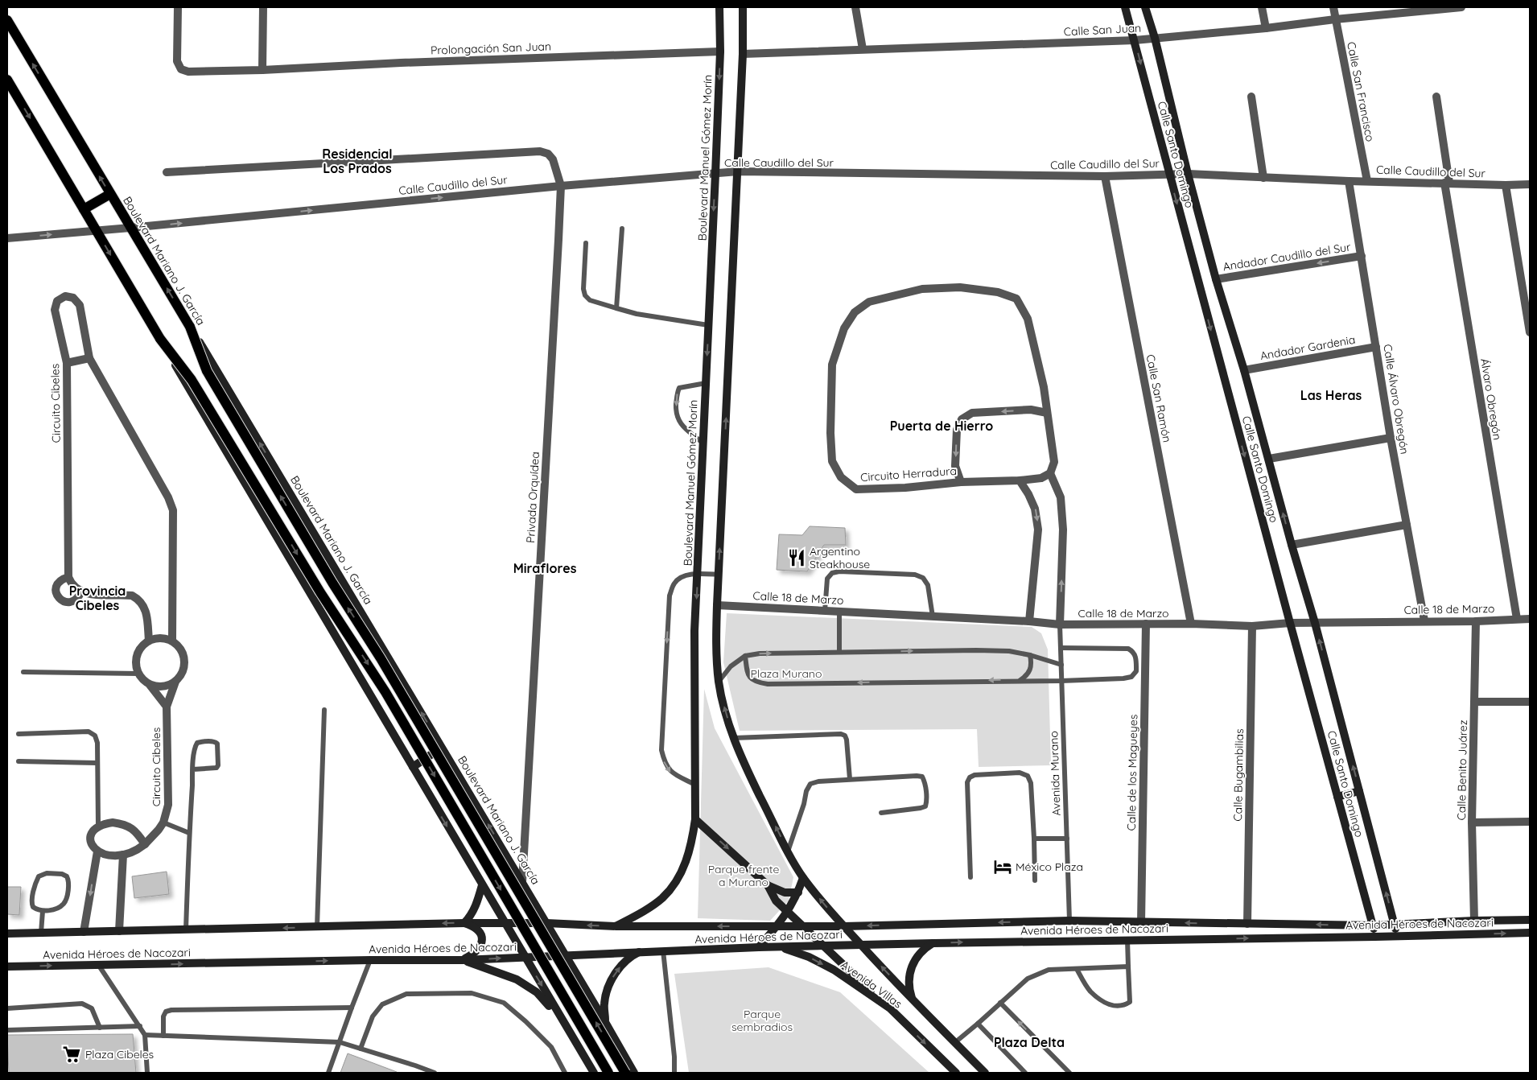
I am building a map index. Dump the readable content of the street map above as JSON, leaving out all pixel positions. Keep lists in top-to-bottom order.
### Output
{
  "streets": {
    "main road": [
      "Calle Santo Domingo",
      "Boulevard Manuel Gómez Morín",
      "Boulevard Mariano J. García",
      "Avenida Héroes de Nacozari",
      "Avenida Villas"
    ],
    "street": [
      "Calle San Juan",
      "Prolongación San Juan",
      "Calle San Francisco",
      "Calle Caudillo del Sur",
      "Andador Caudillo del Sur",
      "Andador Gardenia",
      "Calle San Ramón",
      "Calle Álvaro Obregón",
      "Álvaro Obregón",
      "Circuito Cibeles",
      "Circuito Herradura",
      "Privada Orquídea",
      "Calle 18 de Marzo",
      "Calle Benito Juárez",
      "Calle de los Magueyes",
      "Calle Bugambilias"
    ],
    "lane": ["Avenida Murano"]
  },
  "crossings": [
    ["Calle San Juan", "Calle San Francisco"],
    ["Calle San Juan", "Calle Santo Domingo"],
    ["Prolongación San Juan", "Boulevard Manuel Gómez Morín"],
    ["Calle San Francisco", "Calle Caudillo del Sur"],
    ["Calle Santo Domingo", "Calle Caudillo del Sur"],
    ["Calle Santo Domingo", "Andador Caudillo del Sur"],
    ["Calle Santo Domingo", "Andador Gardenia"],
    ["Calle Santo Domingo", "Calle 18 de Marzo"],
    ["Calle Santo Domingo", "Avenida Héroes de Nacozari"],
    ["Boulevard Manuel Gómez Morín", "Calle Caudillo del Sur"],
    ["Boulevard Manuel Gómez Morín", "Avenida Héroes de Nacozari"],
    ["Calle Caudillo del Sur", "Boulevard Mariano J. García"],
    ["Calle Caudillo del Sur", "Calle San Ramón"],
    ["Calle Caudillo del Sur", "Calle Álvaro Obregón"],
    ["Calle Caudillo del Sur", "Álvaro Obregón"],
    ["Calle Caudillo del Sur", "Privada Orquídea"],
    ["Andador Caudillo del Sur", "Calle Álvaro Obregón"],
    ["Boulevard Mariano J. García", "Privada Orquídea"],
    ["Boulevard Mariano J. García", "Avenida Héroes de Nacozari"],
    ["Andador Gardenia", "Calle Álvaro Obregón"],
    ["Calle San Ramón", "Calle 18 de Marzo"],
    ["Calle Álvaro Obregón", "Calle 18 de Marzo"],
    ["Álvaro Obregón", "Calle 18 de Marzo"],
    ["Circuito Herradura", "Calle 18 de Marzo"],
    ["Circuito Herradura", "Avenida Murano"],
    ["Calle 18 de Marzo", "Calle Benito Juárez"],
    ["Calle 18 de Marzo", "Calle de los Magueyes"],
    ["Calle 18 de Marzo", "Avenida Murano"],
    ["Calle 18 de Marzo", "Calle Bugambilias"],
    ["Calle Benito Juárez", "Avenida Héroes de Nacozari"],
    ["Calle de los Magueyes", "Avenida Héroes de Nacozari"],
    ["Avenida Murano", "Avenida Héroes de Nacozari"],
    ["Calle Bugambilias", "Avenida Héroes de Nacozari"],
    ["Avenida Héroes de Nacozari", "Avenida Villas"]
  ],
  "one_way": ["Andador Caudillo del Sur"],
  "districts": [
    "Residencial Los Prados",
    "Las Heras",
    "Puerta de Hierro",
    "Miraflores",
    "Provincia Cibeles",
    "Plaza Delta"
  ],
  "parks": ["Plaza Murano", "Parque frente a Murano", "Parque sembradios"],
  "places": {
    "restaurant": ["Argentino Steakhouse"],
    "hotel": ["México Plaza"],
    "supermarket": ["Plaza Cibeles"]
  }
}
